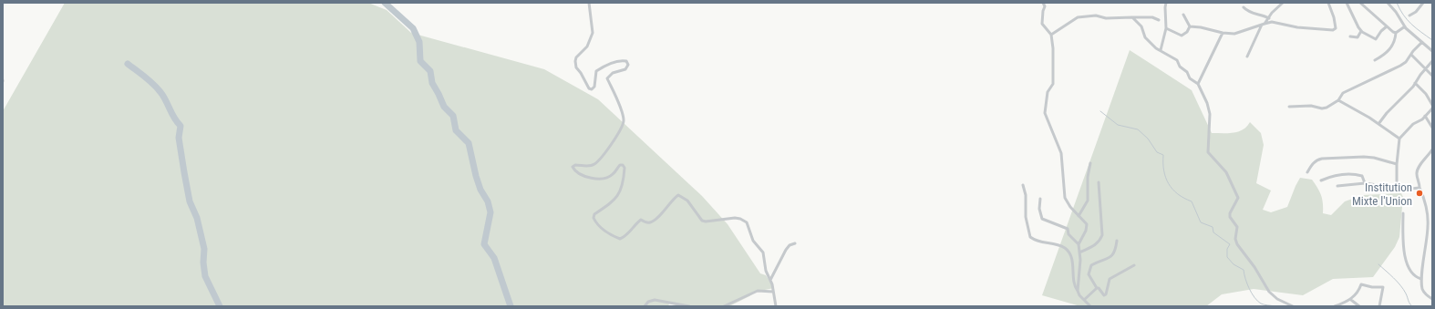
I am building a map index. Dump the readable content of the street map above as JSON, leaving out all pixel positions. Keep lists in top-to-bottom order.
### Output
{
  "places": ["Institution Mixte l'Union"]
}
